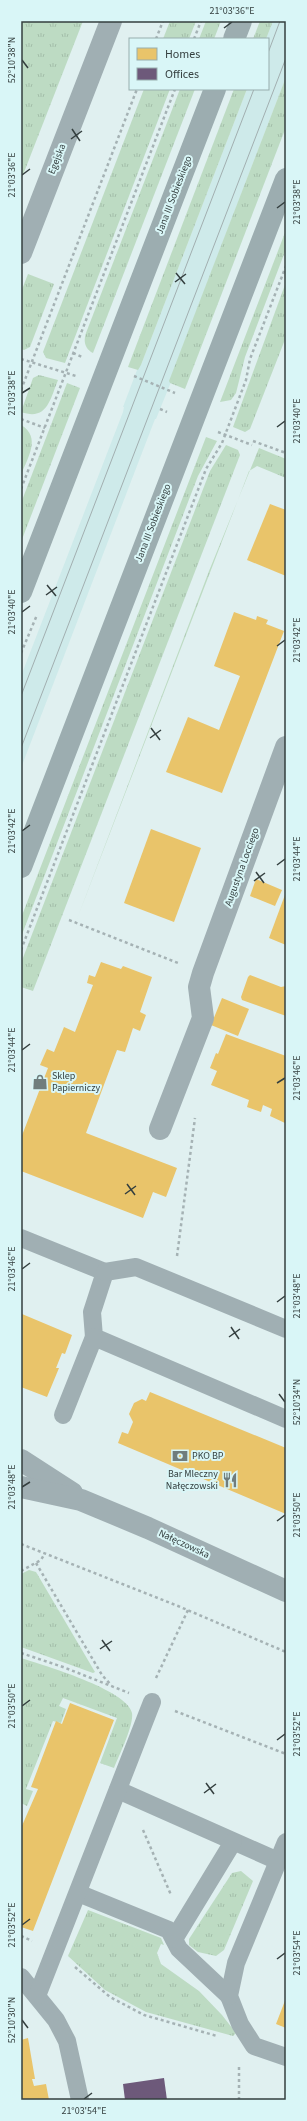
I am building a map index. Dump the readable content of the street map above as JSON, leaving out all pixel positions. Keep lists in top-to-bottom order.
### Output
{
  "streets": {
    "main road": ["Jana III Sobieskiego"],
    "street": ["Egejska", "Augustyna Locciego", "Nałęczowska"]
  },
  "places": {
    "shop": ["Sklep Papierniczy"],
    "bank": ["PKO BP"],
    "restaurant": ["Bar Mleczny Nałęczowski"]
  },
  "legend": ["Homes", "Offices"],
  "coordinates": [
    "21°03'36\"E",
    "52°10'38\"N",
    "21°03'38\"E",
    "21°03'40\"E",
    "21°03'42\"E",
    "21°03'44\"E",
    "21°03'46\"E",
    "21°03'48\"E",
    "52°10'34\"N",
    "21°03'50\"E",
    "21°03'52\"E",
    "21°03'54\"E",
    "52°10'30\"N"
  ]
}
